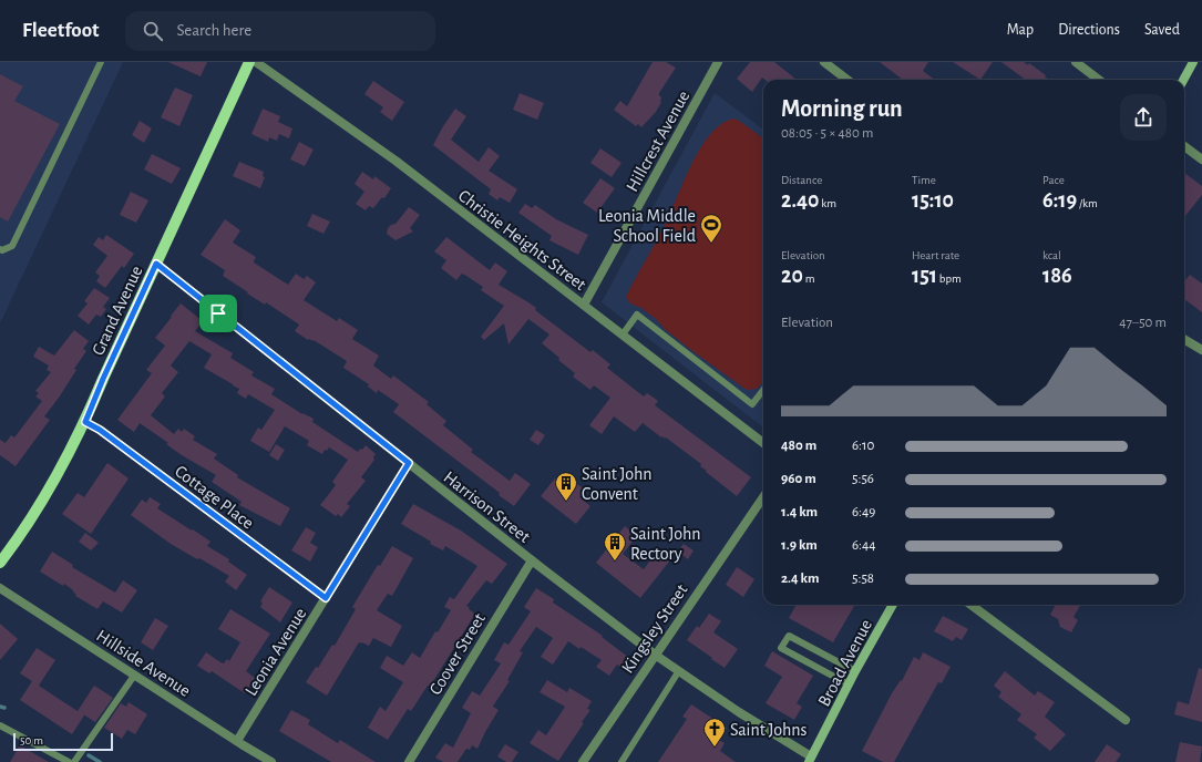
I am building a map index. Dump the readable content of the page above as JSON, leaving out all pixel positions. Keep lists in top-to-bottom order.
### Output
{
  "streets": {
    "main road": ["Grand Avenue"],
    "street": [
      "Hillcrest Avenue",
      "Christie Heights Street",
      "Cottage Place",
      "Harrison Street",
      "Kingsley Street",
      "Leonia Avenue",
      "Coover Street",
      "Hillside Avenue",
      "Broad Avenue"
    ]
  },
  "crossings": [
    ["Hillcrest Avenue", "Christie Heights Street"],
    ["Grand Avenue", "Cottage Place"],
    ["Grand Avenue", "Harrison Street"],
    ["Cottage Place", "Leonia Avenue"],
    ["Harrison Street", "Kingsley Street"],
    ["Harrison Street", "Leonia Avenue"],
    ["Harrison Street", "Coover Street"],
    ["Harrison Street", "Broad Avenue"],
    ["Leonia Avenue", "Hillside Avenue"]
  ],
  "places": {
    "sports": ["Leonia Middle School Field"],
    "building": ["Saint John Convent", "Saint John Rectory"],
    "church": ["Saint Johns"]
  },
  "scale_bar": "50 m",
  "page": {
    "header": "Fleetfoot",
    "search": "Search here",
    "nav": ["Map", "Directions", "Saved"],
    "heading": ["Morning run", "08:05 · 5 × 480 m"],
    "stats": [
      ["Distance", "2.40 km"],
      ["Time", "15:10"],
      ["Pace", "6:19 /km"],
      ["Elevation", "20 m"],
      ["Heart rate", "151 bpm"],
      ["kcal", "186"]
    ],
    "chart": ["Elevation", "47–50 m"],
    "list": [
      {
        "name": "480 m",
        "note": "6:10"
      },
      {
        "name": "960 m",
        "note": "5:56"
      },
      {
        "name": "1.4 km",
        "note": "6:49"
      },
      {
        "name": "1.9 km",
        "note": "6:44"
      },
      {
        "name": "2.4 km",
        "note": "5:58"
      }
    ],
    "scale": "50 m"
  }
}
